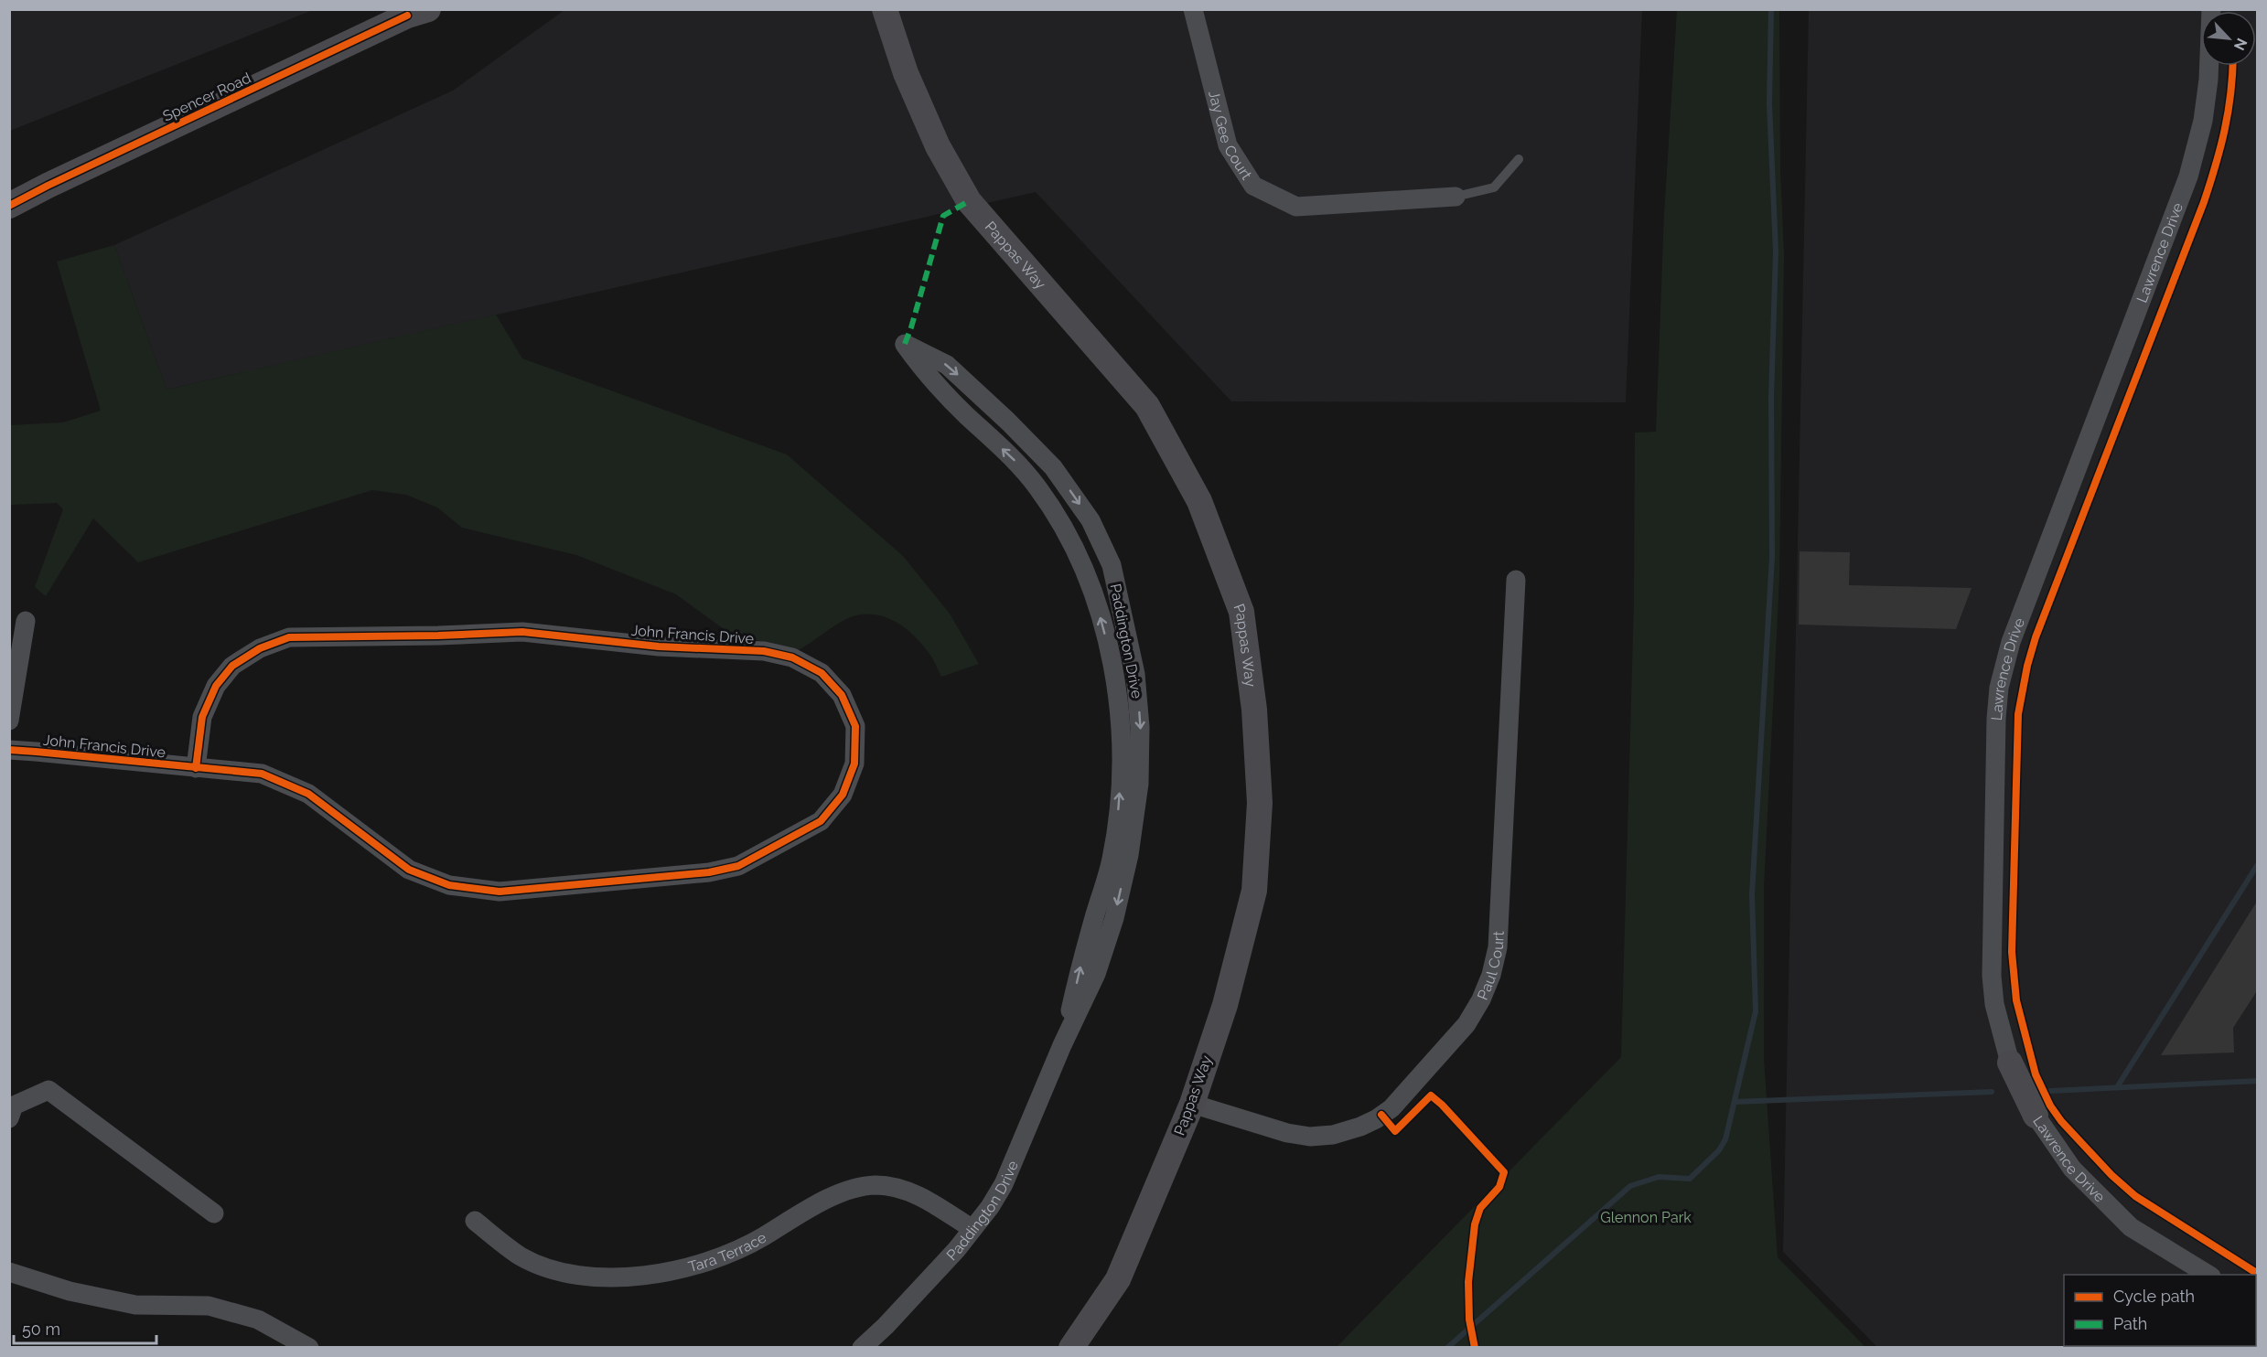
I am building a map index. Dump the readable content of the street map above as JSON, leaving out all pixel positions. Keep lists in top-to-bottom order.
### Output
{
  "streets": {
    "street": [
      "Spencer Road",
      "Jay Gee Court",
      "Lawrence Drive",
      "Pappas Way",
      "John Francis Drive",
      "Paddington Drive",
      "Paul Court",
      "Tara Terrace"
    ]
  },
  "crossings": [
    ["Pappas Way", "Paul Court"],
    ["Paddington Drive", "Tara Terrace"]
  ],
  "parks": ["Glennon Park"],
  "legend": ["Cycle path", "Path"],
  "scale_bar": "50 m",
  "north": "bottom right"
}
